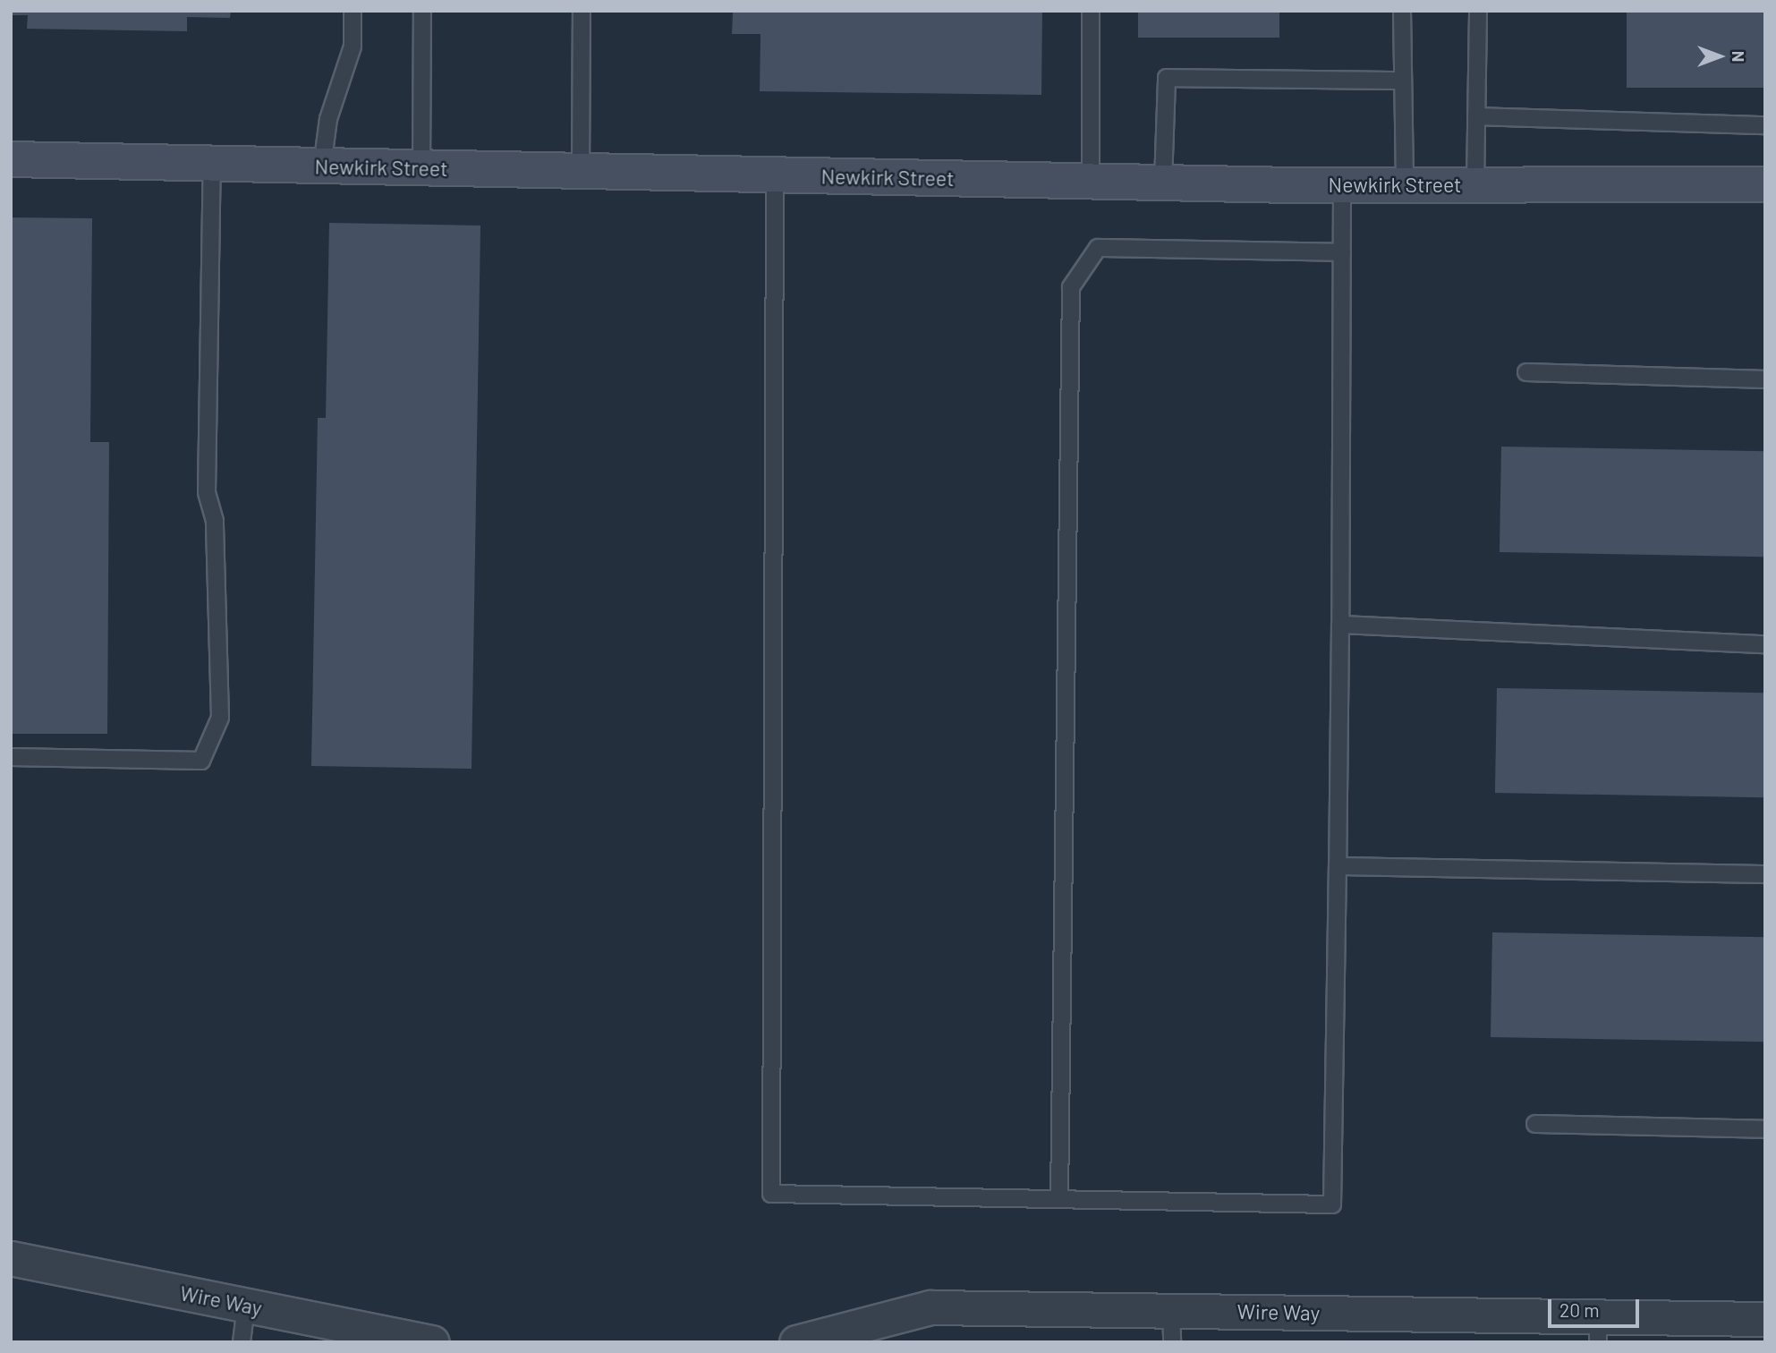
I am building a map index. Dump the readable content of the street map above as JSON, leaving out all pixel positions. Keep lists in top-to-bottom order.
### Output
{
  "streets": {
    "street": ["Newkirk Street", "Wire Way"]
  },
  "scale_bar": "20 m",
  "north": "right"
}
